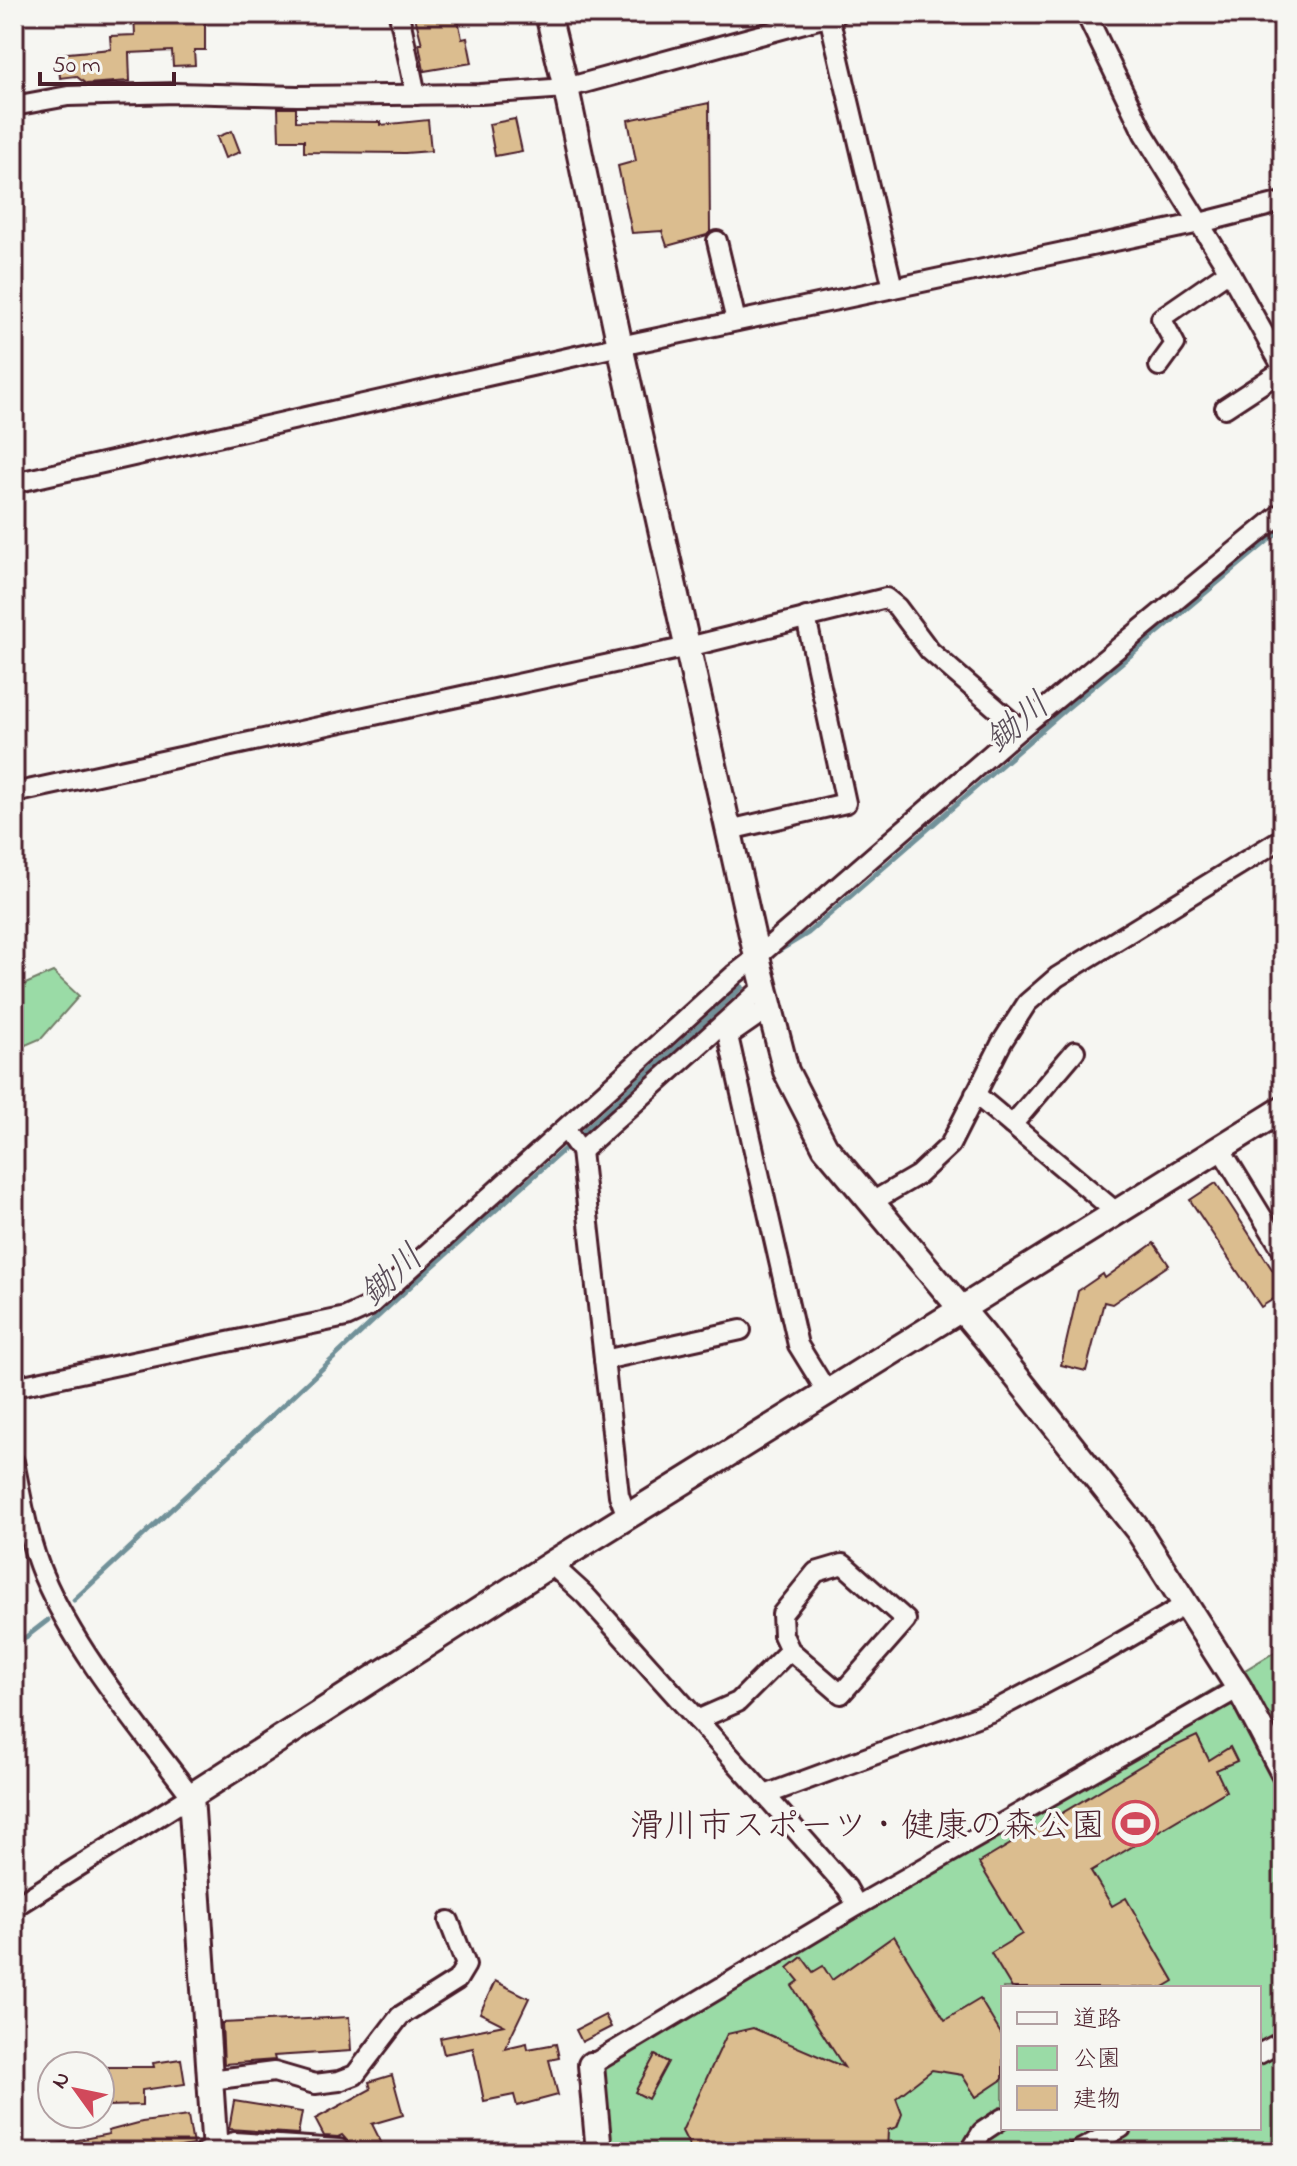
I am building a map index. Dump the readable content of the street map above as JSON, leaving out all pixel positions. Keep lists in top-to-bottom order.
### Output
{
  "water": ["鋤川"],
  "places": {
    "sports": ["滑川市スポーツ・健康の森公園"]
  },
  "legend": ["道路", "公園", "建物"],
  "scale_bar": "50 m",
  "north": "top left"
}
